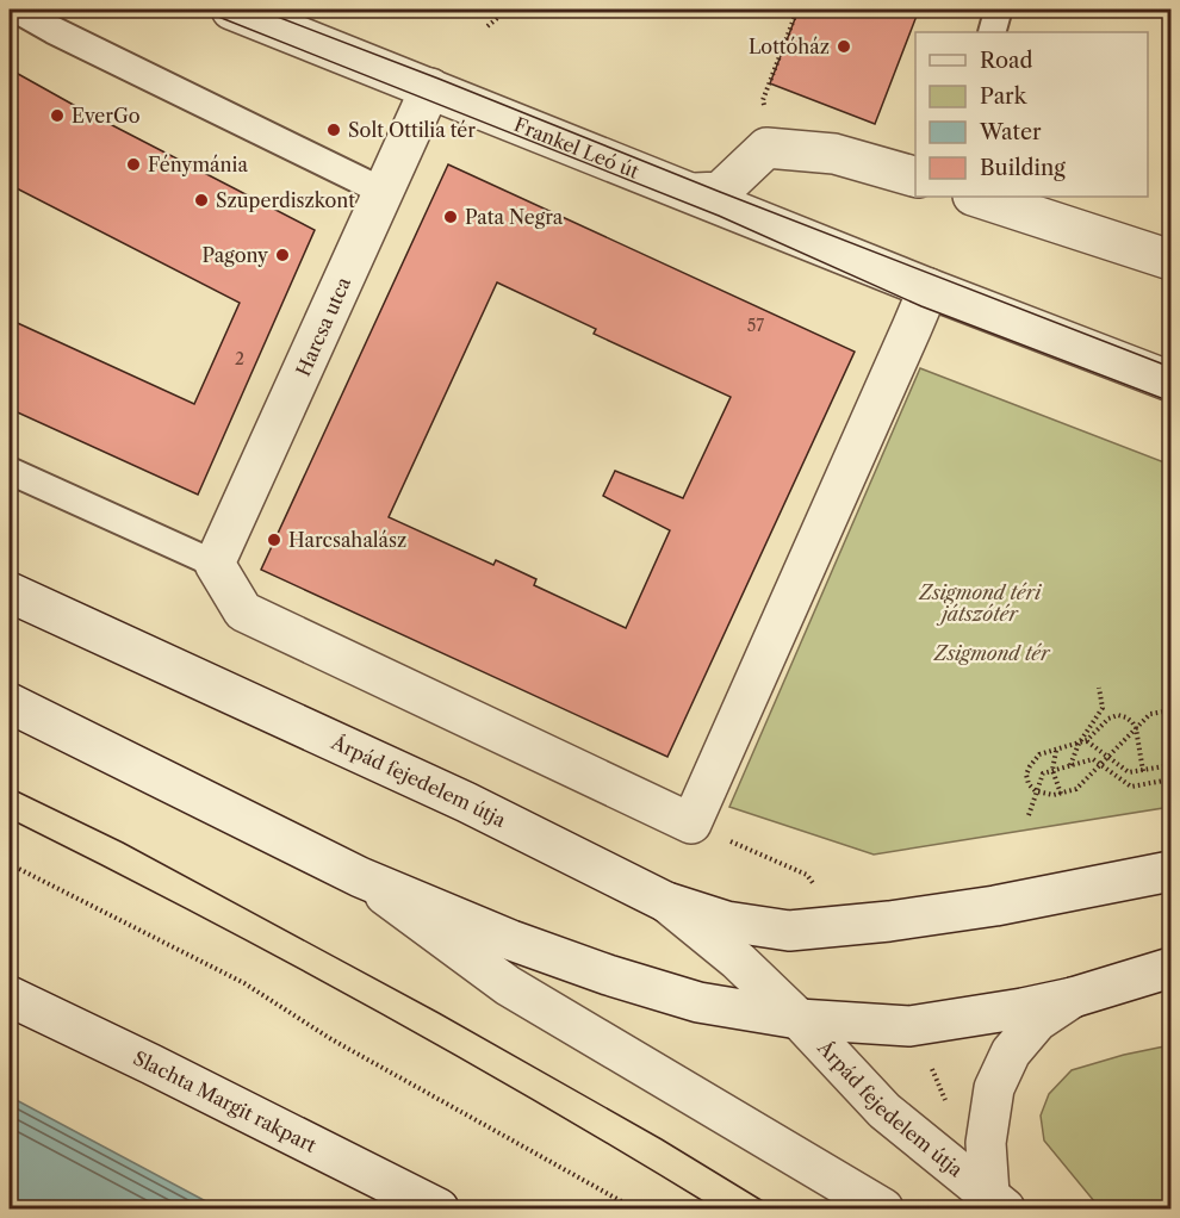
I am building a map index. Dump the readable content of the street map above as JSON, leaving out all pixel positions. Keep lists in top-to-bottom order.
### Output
{
  "streets": {
    "street": [
      "Frankel Leó út",
      "Harcsa utca",
      "Árpád fejedelem útja",
      "Slachta Margit rakpart"
    ]
  },
  "crossings": [
    ["Frankel Leó út", "Harcsa utca"]
  ],
  "parks": ["Zsigmond téri játszótér", "Zsigmond tér"],
  "places": [
    "Lottóház",
    "EverGo",
    "Solt Ottilia tér",
    "Fénymánia",
    "Szuperdiszkont",
    "Pata Negra",
    "Pagony",
    "Harcsahalász"
  ],
  "house_numbers": ["57", "2"],
  "legend": [
    "Road",
    "Park",
    "Water",
    "Building"
  ]
}
